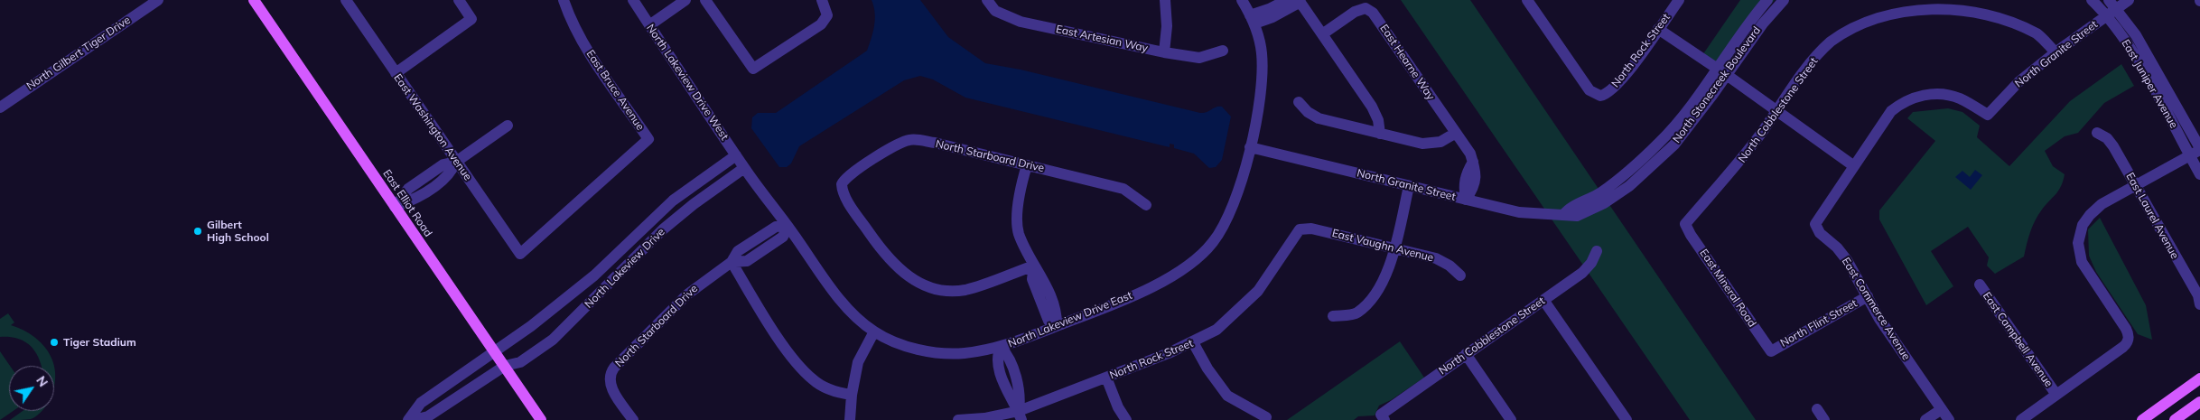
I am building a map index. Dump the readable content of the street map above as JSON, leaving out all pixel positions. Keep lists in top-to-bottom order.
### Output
{
  "streets": {
    "main road": ["East Elliot Road"],
    "street": [
      "East Artesian Way",
      "North Rock Street",
      "North Gilbert Tiger Drive",
      "North Granite Street",
      "East Hearne Way",
      "North Lakeview Drive West",
      "East Juniper Avenue",
      "North Stonecreek Boulevard",
      "East Bruce Avenue",
      "North Cobblestone Street",
      "East Washington Avenue",
      "North Starboard Drive",
      "East Laurel Avenue",
      "East Vaughn Avenue",
      "North Lakeview Drive",
      "East Mineral Road",
      "East Commerce Avenue",
      "North Lakeview Drive East",
      "North Flint Street",
      "East Campbell Avenue"
    ]
  },
  "crossings": [
    ["North Rock Street", "East Vaughn Avenue"],
    ["North Granite Street", "East Hearne Way"],
    ["North Granite Street", "East Juniper Avenue"],
    ["North Granite Street", "North Stonecreek Boulevard"],
    ["North Granite Street", "North Cobblestone Street"],
    ["North Granite Street", "East Commerce Avenue"],
    ["North Granite Street", "North Lakeview Drive East"],
    ["North Lakeview Drive West", "North Lakeview Drive"],
    ["North Lakeview Drive West", "North Lakeview Drive East"],
    ["East Bruce Avenue", "East Washington Avenue"],
    ["North Cobblestone Street", "East Mineral Road"],
    ["North Starboard Drive", "North Lakeview Drive East"],
    ["East Elliot Road", "North Lakeview Drive"],
    ["North Lakeview Drive", "North Lakeview Drive East"],
    ["East Mineral Road", "North Flint Street"],
    ["East Commerce Avenue", "North Flint Street"]
  ],
  "places": ["Gilbert High School", "Tiger Stadium"],
  "north": "top right"
}
